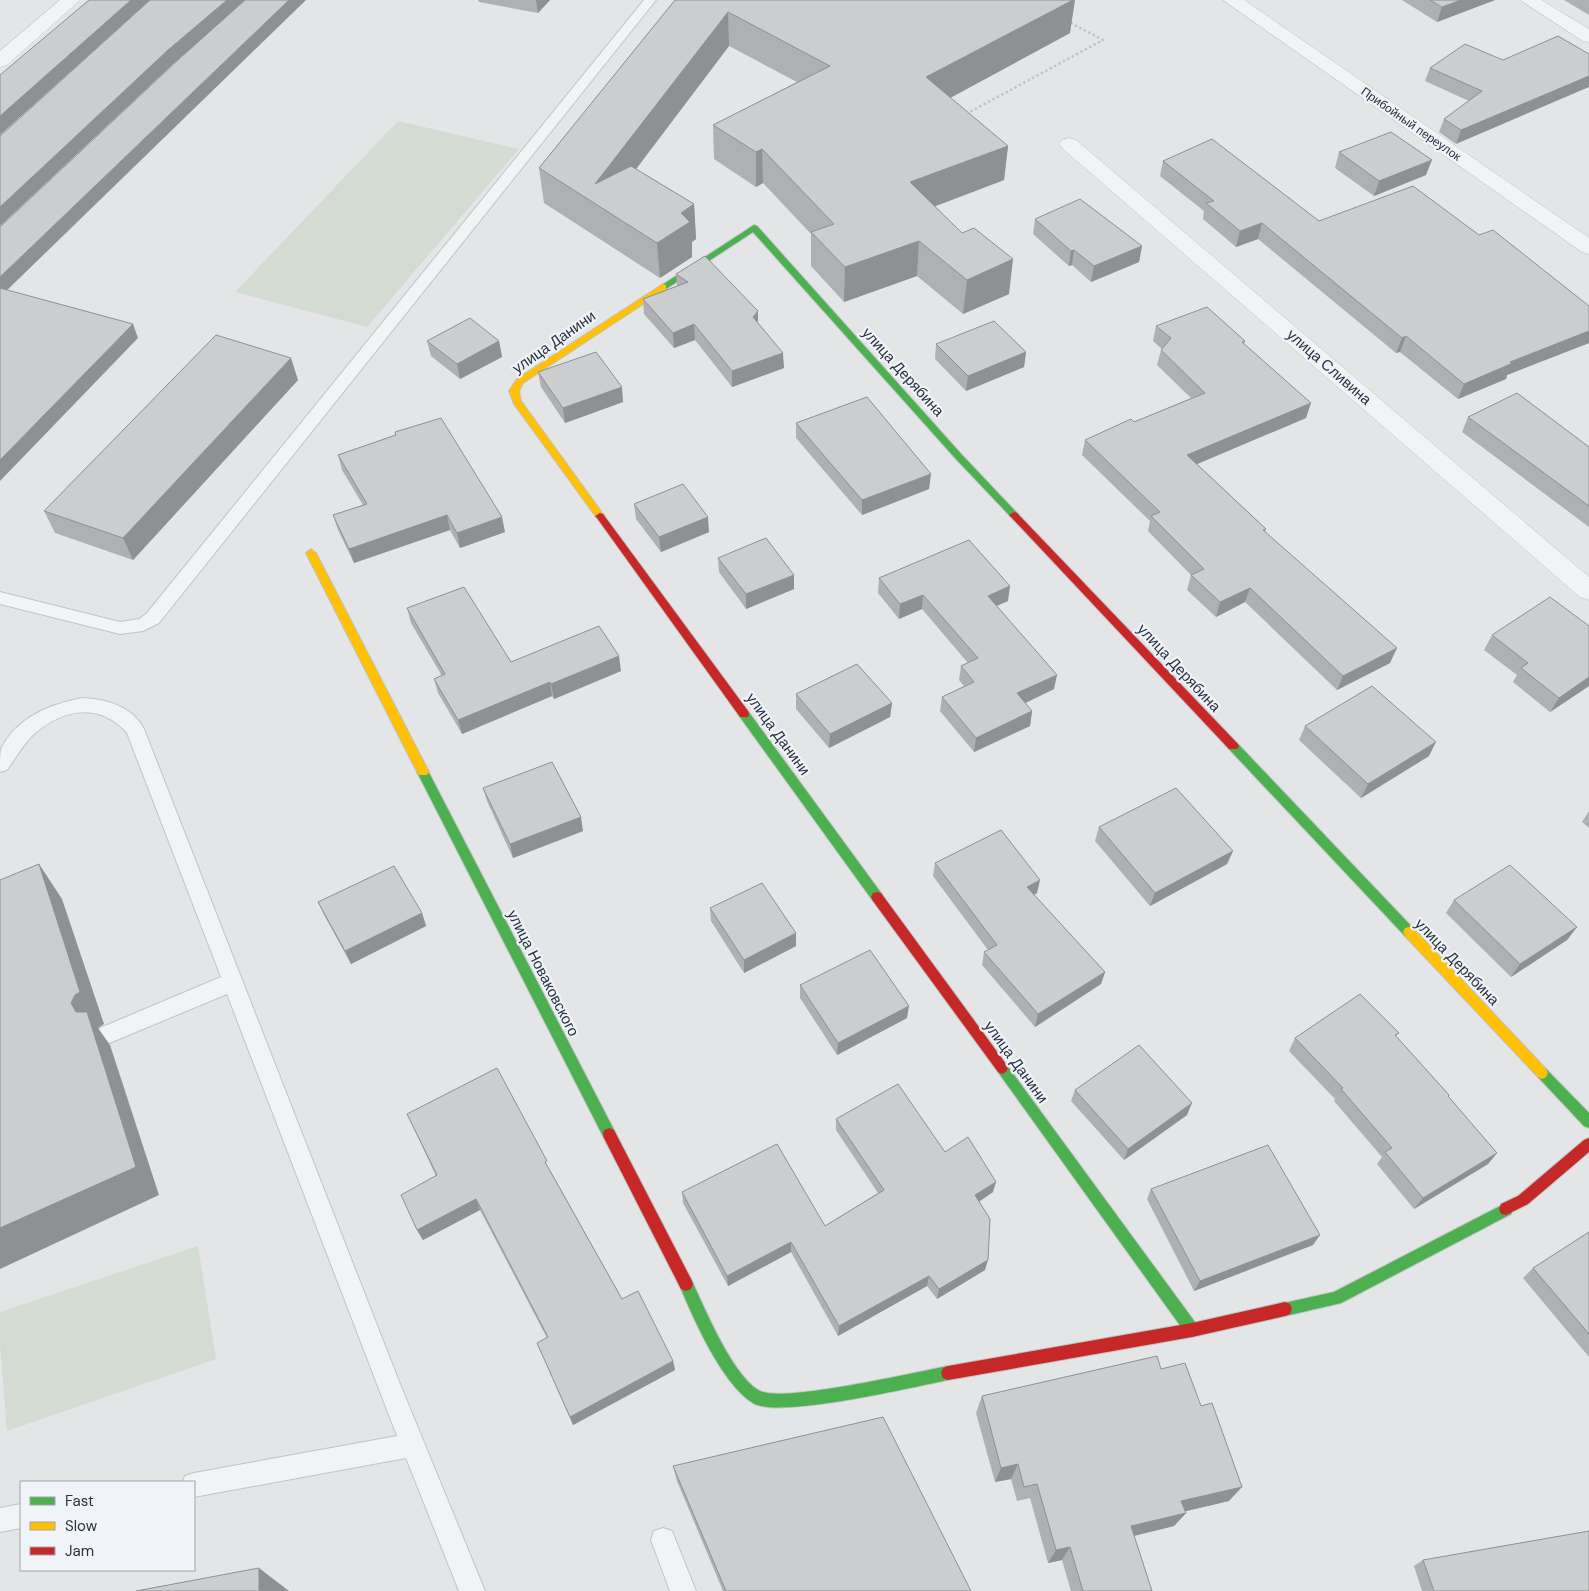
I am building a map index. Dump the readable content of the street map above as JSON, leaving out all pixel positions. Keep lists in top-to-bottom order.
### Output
{
  "streets": {
    "street": [
      "Прибойный переулок",
      "улица Данини",
      "улица Сливина",
      "улица Дерябина",
      "улица Новаковского"
    ]
  },
  "crossings": [
    ["улица Данини", "улица Дерябина"],
    ["улица Данини", "улица Новаковского"]
  ],
  "legend": ["Fast", "Slow", "Jam"]
}
